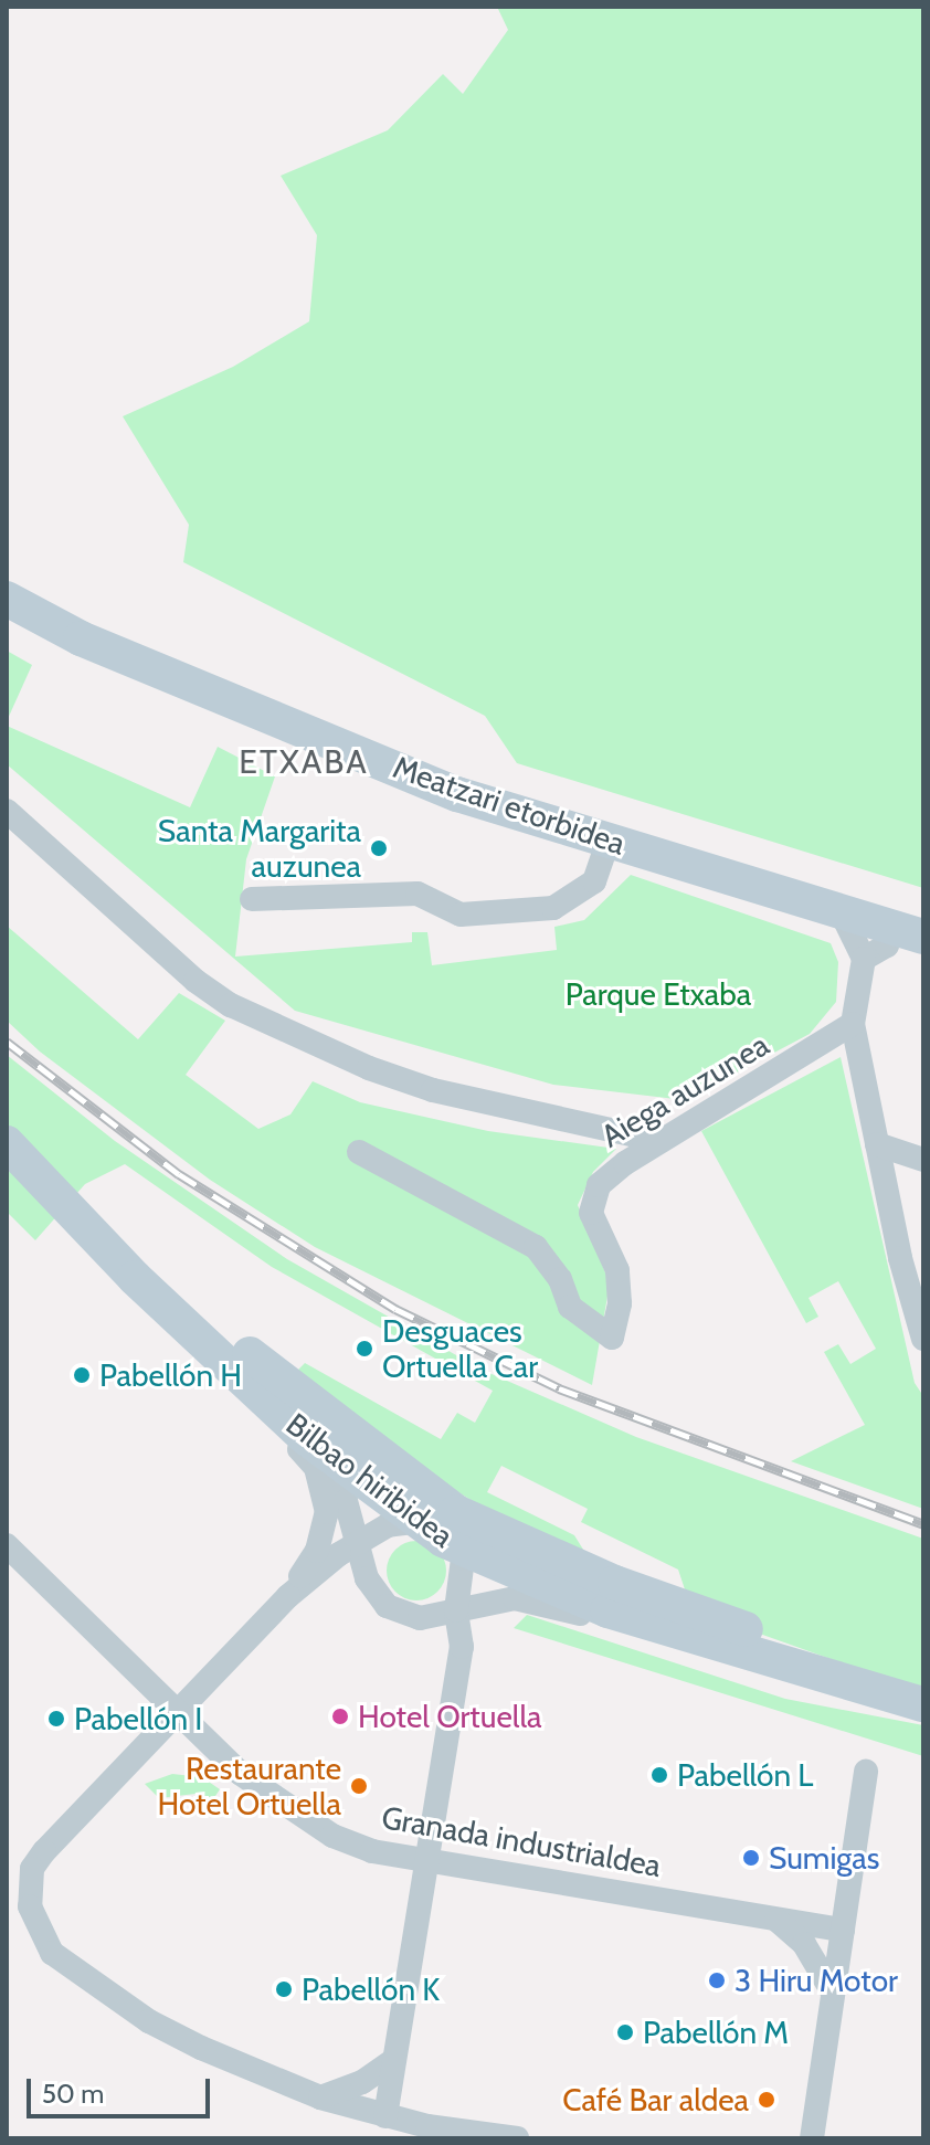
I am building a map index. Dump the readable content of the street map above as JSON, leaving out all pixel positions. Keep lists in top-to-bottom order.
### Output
{
  "streets": {
    "street": [
      "Meatzari etorbidea",
      "Aiega auzunea",
      "Bilbao hiribidea",
      "Granada industrialdea"
    ]
  },
  "districts": ["ETXABA"],
  "parks": ["Parque Etxaba"],
  "places": [
    "Santa Margarita auzunea",
    "Desguaces Ortuella Car",
    "Pabellón H",
    "Hotel Ortuella",
    "Pabellón I",
    "Pabellón L",
    "Restaurante Hotel Ortuella",
    "Sumigas",
    "3 Hiru Motor",
    "Pabellón K",
    "Pabellón M",
    "Café Bar aldea"
  ],
  "scale_bar": "50 m"
}
